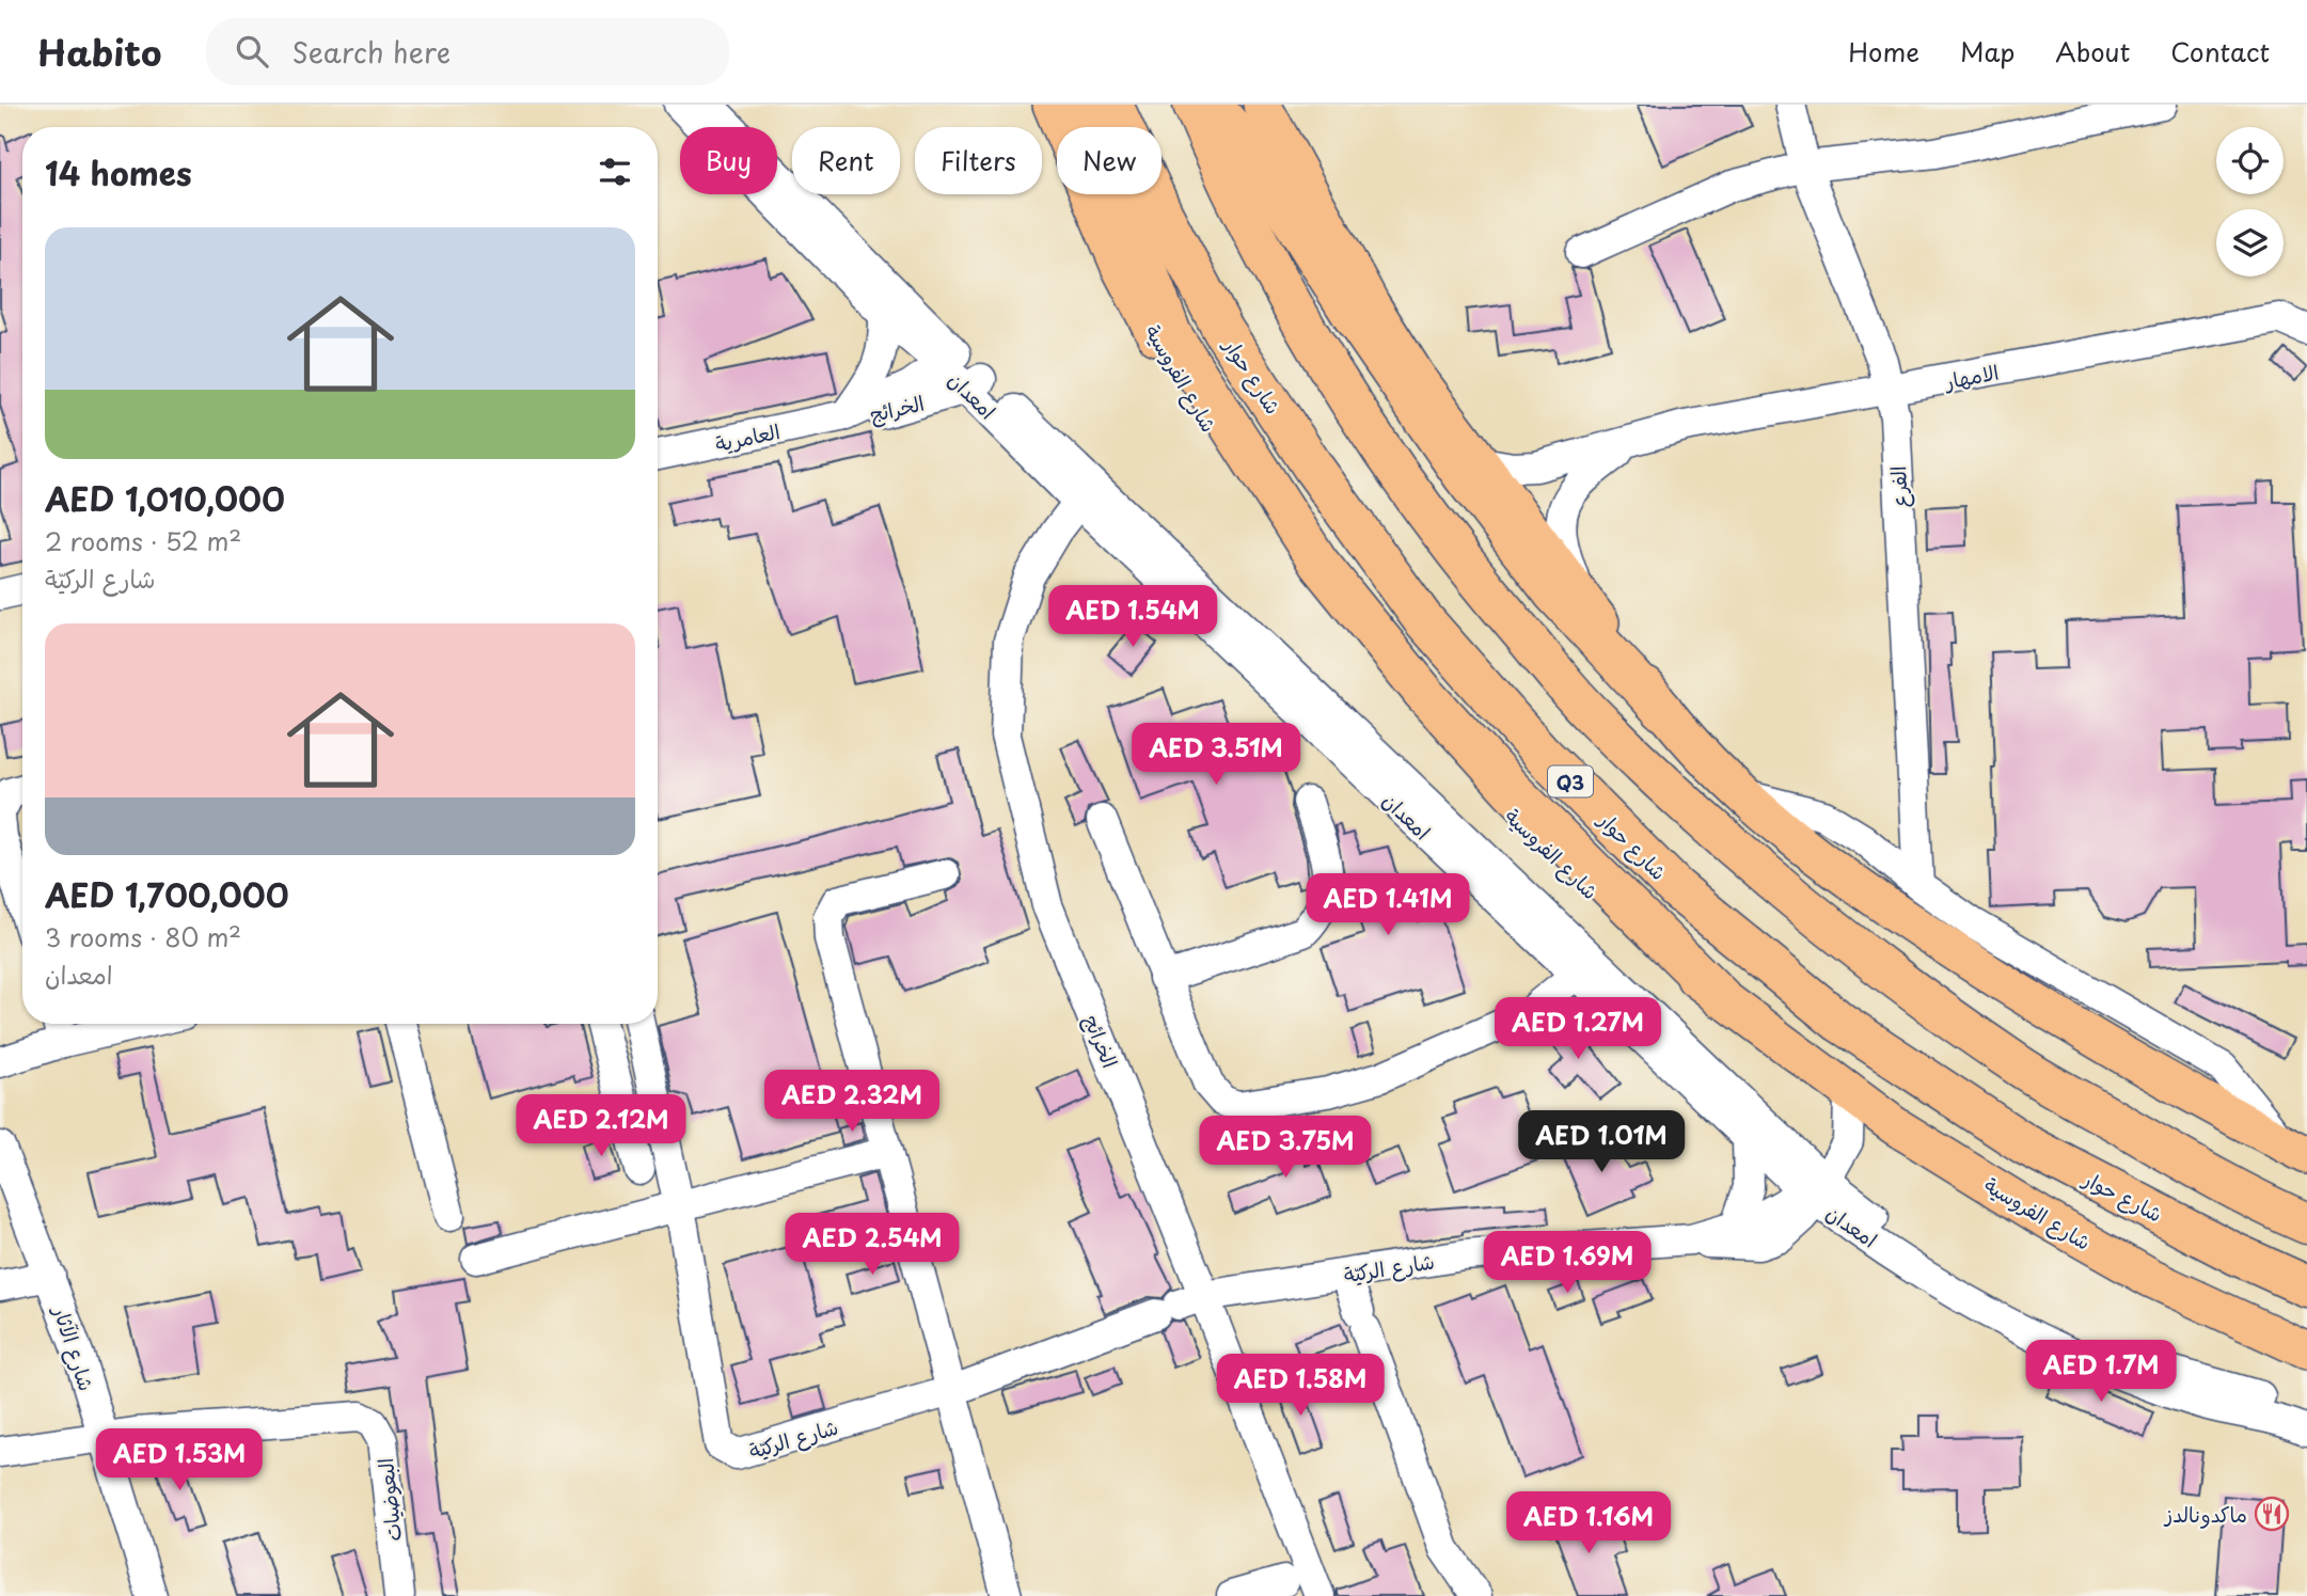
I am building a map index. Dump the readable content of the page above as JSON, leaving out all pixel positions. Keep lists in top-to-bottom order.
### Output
{
  "streets": {
    "highway": ["شارع حوار", "Q3"],
    "main road": ["شارع الفروسية"],
    "street": [
      "الامهار",
      "امعدان",
      "الخرائج",
      "العامرية",
      "الفرع",
      "شارع الركيّة",
      "شارع الآثار",
      "البعوضيات"
    ]
  },
  "crossings": [
    ["الامهار", "الفرع"],
    ["شارع الفروسية", "شارع الركيّة"],
    ["امعدان", "الخرائج"],
    ["امعدان", "شارع الركيّة"],
    ["الخرائج", "العامرية"],
    ["الخرائج", "شارع الركيّة"],
    ["شارع الآثار", "البعوضيات"]
  ],
  "places": {
    "restaurant": ["ماكدونالدز"]
  },
  "page": {
    "header": "Habito",
    "search": "Search here",
    "nav": [
      "Home",
      "Map",
      "About",
      "Contact"
    ],
    "chip": [
      "Buy",
      "Rent",
      "Filters",
      "New"
    ],
    "heading": "14 homes",
    "list": [
      {
        "name": "AED 1,010,000",
        "note": "2 rooms · 52 m² · شارع الركيّة"
      },
      {
        "name": "AED 1,700,000",
        "note": "3 rooms · 80 m² · امعدان"
      }
    ],
    "price": [
      "AED 1.54M",
      "AED 3.51M",
      "AED 1.41M",
      "AED 1.27M",
      "AED 2.32M",
      "AED 2.12M",
      "AED 1.01M",
      "AED 3.75M",
      "AED 2.54M",
      "AED 1.69M",
      "AED 1.7M",
      "AED 1.58M",
      "AED 1.53M",
      "AED 1.16M"
    ]
  }
}
